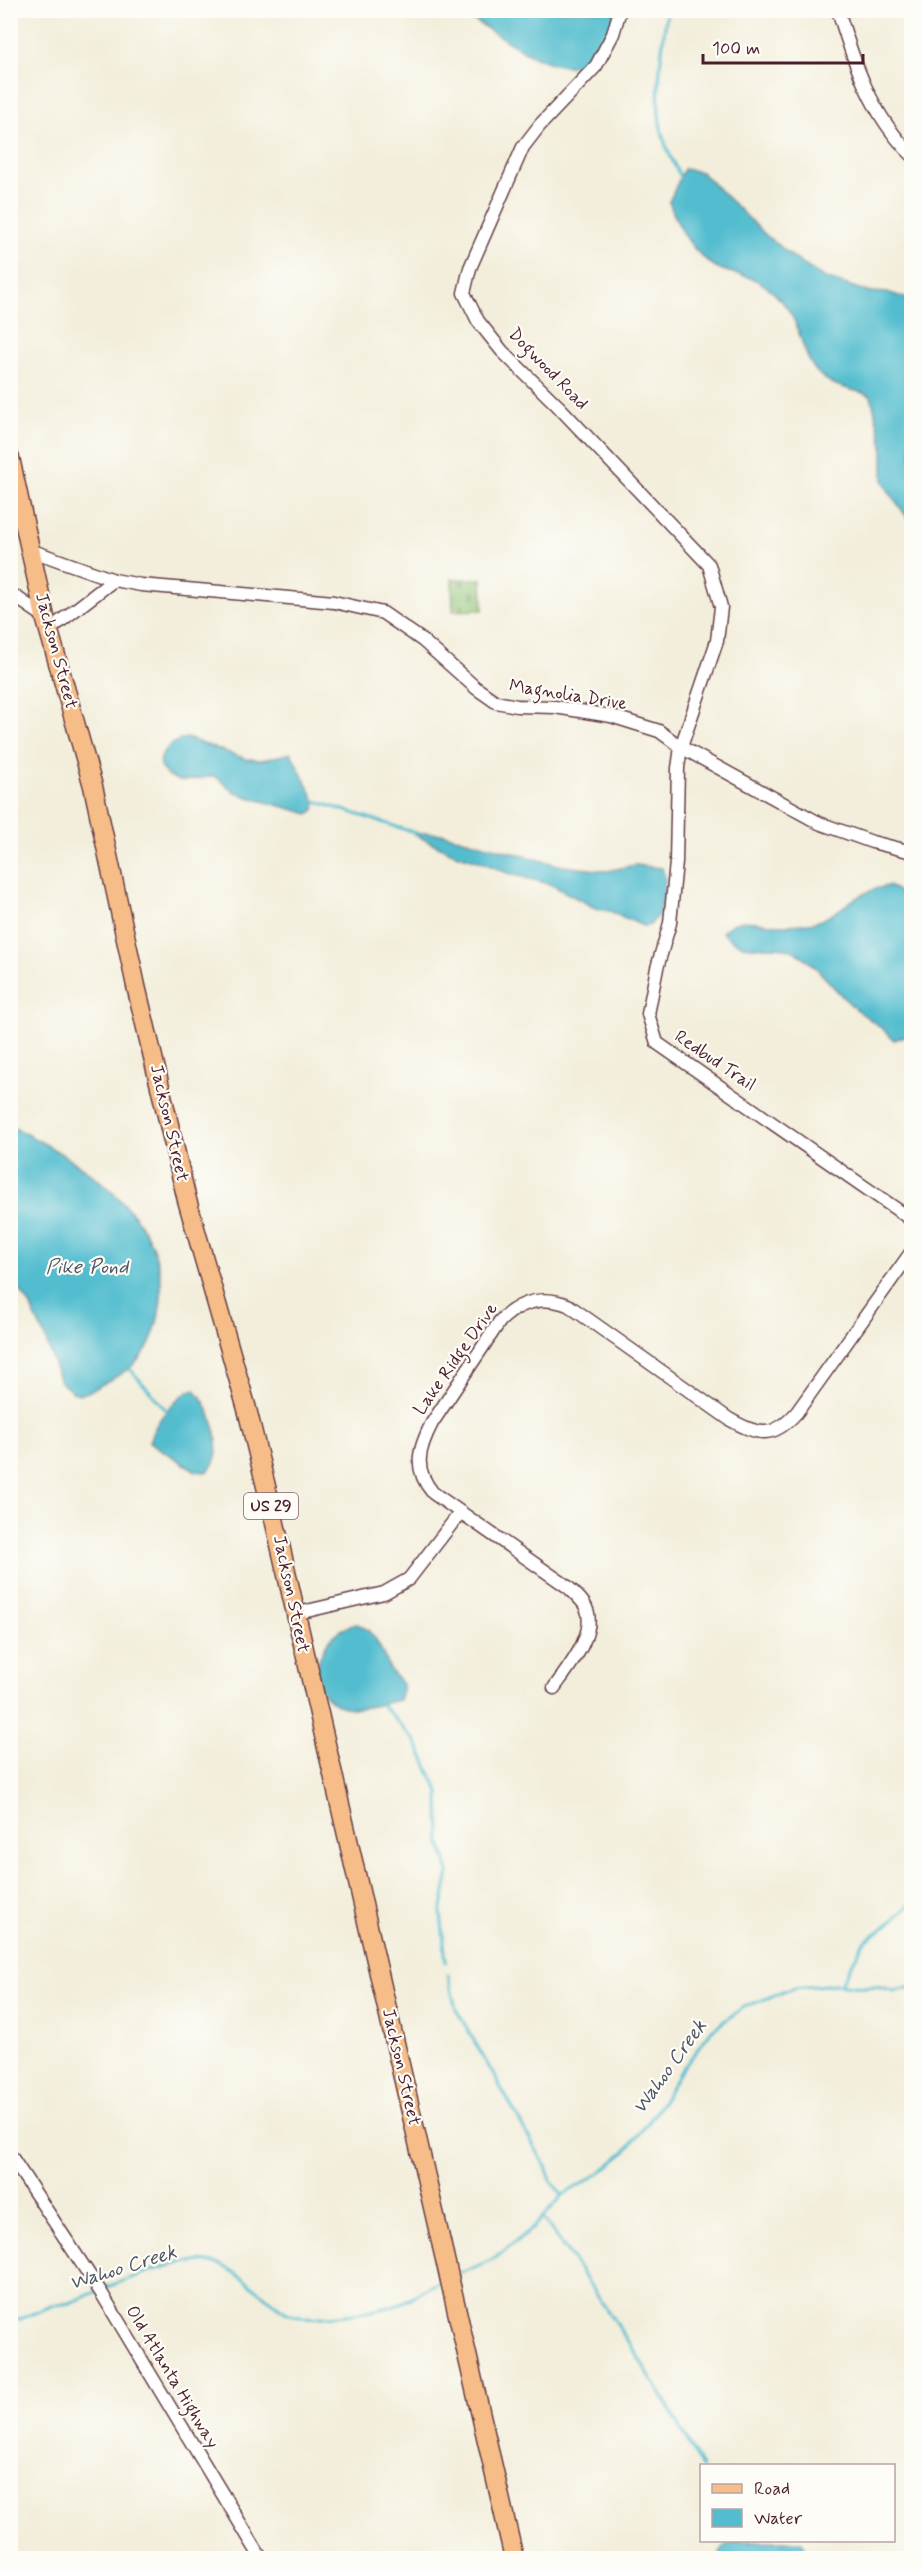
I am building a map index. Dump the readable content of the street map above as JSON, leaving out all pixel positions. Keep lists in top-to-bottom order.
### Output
{
  "streets": {
    "main road": ["Jackson Street", "US 29"],
    "street": [
      "Dogwood Road",
      "Magnolia Drive",
      "Redbud Trail",
      "Lake Ridge Drive",
      "Old Atlanta Highway"
    ]
  },
  "crossings": [
    ["Dogwood Road", "Magnolia Drive"],
    ["Dogwood Road", "Redbud Trail"],
    ["Jackson Street", "Magnolia Drive"],
    ["Magnolia Drive", "Redbud Trail"]
  ],
  "water": ["Pike Pond", "Wahoo Creek"],
  "legend": ["Road", "Water"],
  "scale_bar": "100 m"
}
